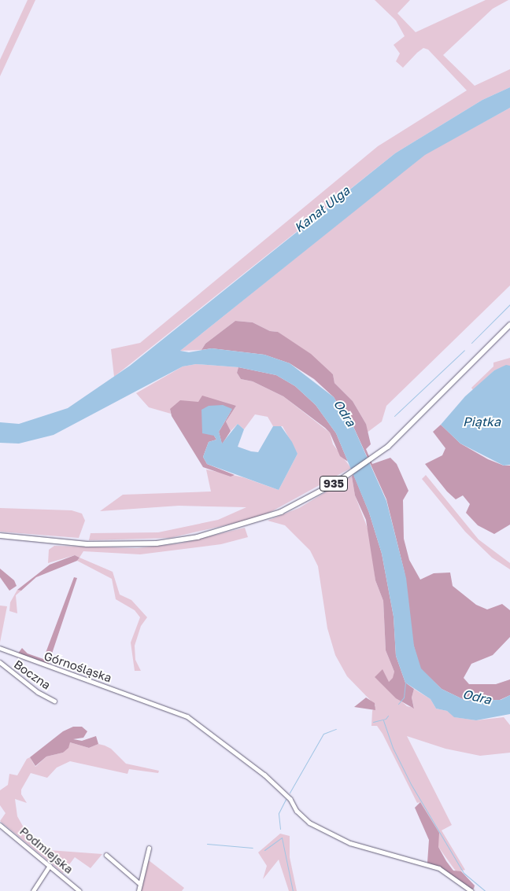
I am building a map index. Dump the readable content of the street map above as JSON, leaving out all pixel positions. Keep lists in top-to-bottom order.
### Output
{
  "streets": {
    "main road": ["935"],
    "street": ["Górnośląska", "Boczna", "Podmiejska"]
  },
  "water": ["Kanał Ulga", "Odra", "Piątka"]
}
